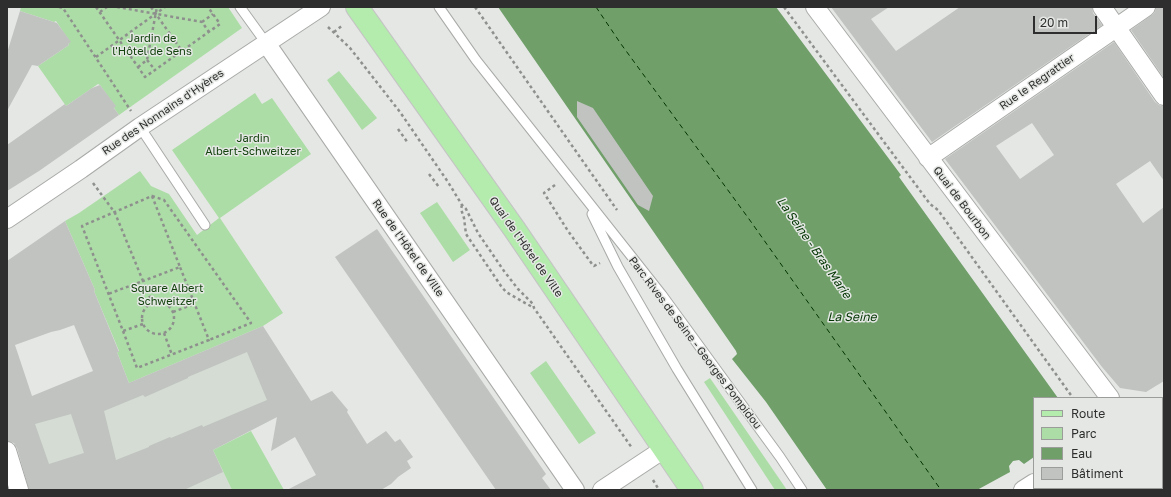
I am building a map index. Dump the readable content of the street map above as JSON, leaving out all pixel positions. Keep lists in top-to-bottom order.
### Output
{
  "streets": {
    "main road": ["Quai de l'Hôtel de Ville"],
    "street": [
      "Rue le Regrattier",
      "Rue des Nonnains d'Hyères",
      "Quai de Bourbon",
      "Rue de l'Hôtel de Ville"
    ],
    "lane": ["Parc Rives de Seine - Georges Pompidou"]
  },
  "crossings": [
    ["Rue le Regrattier", "Quai de Bourbon"],
    ["Rue des Nonnains d'Hyères", "Rue de l'Hôtel de Ville"]
  ],
  "water": ["La Seine - Bras Marie", "La Seine"],
  "parks": ["Jardin de l'Hôtel de Sens", "Jardin Albert-Schweitzer", "Square Albert Schweitzer"],
  "legend": [
    "Route",
    "Parc",
    "Eau",
    "Bâtiment"
  ],
  "scale_bar": "20 m"
}
